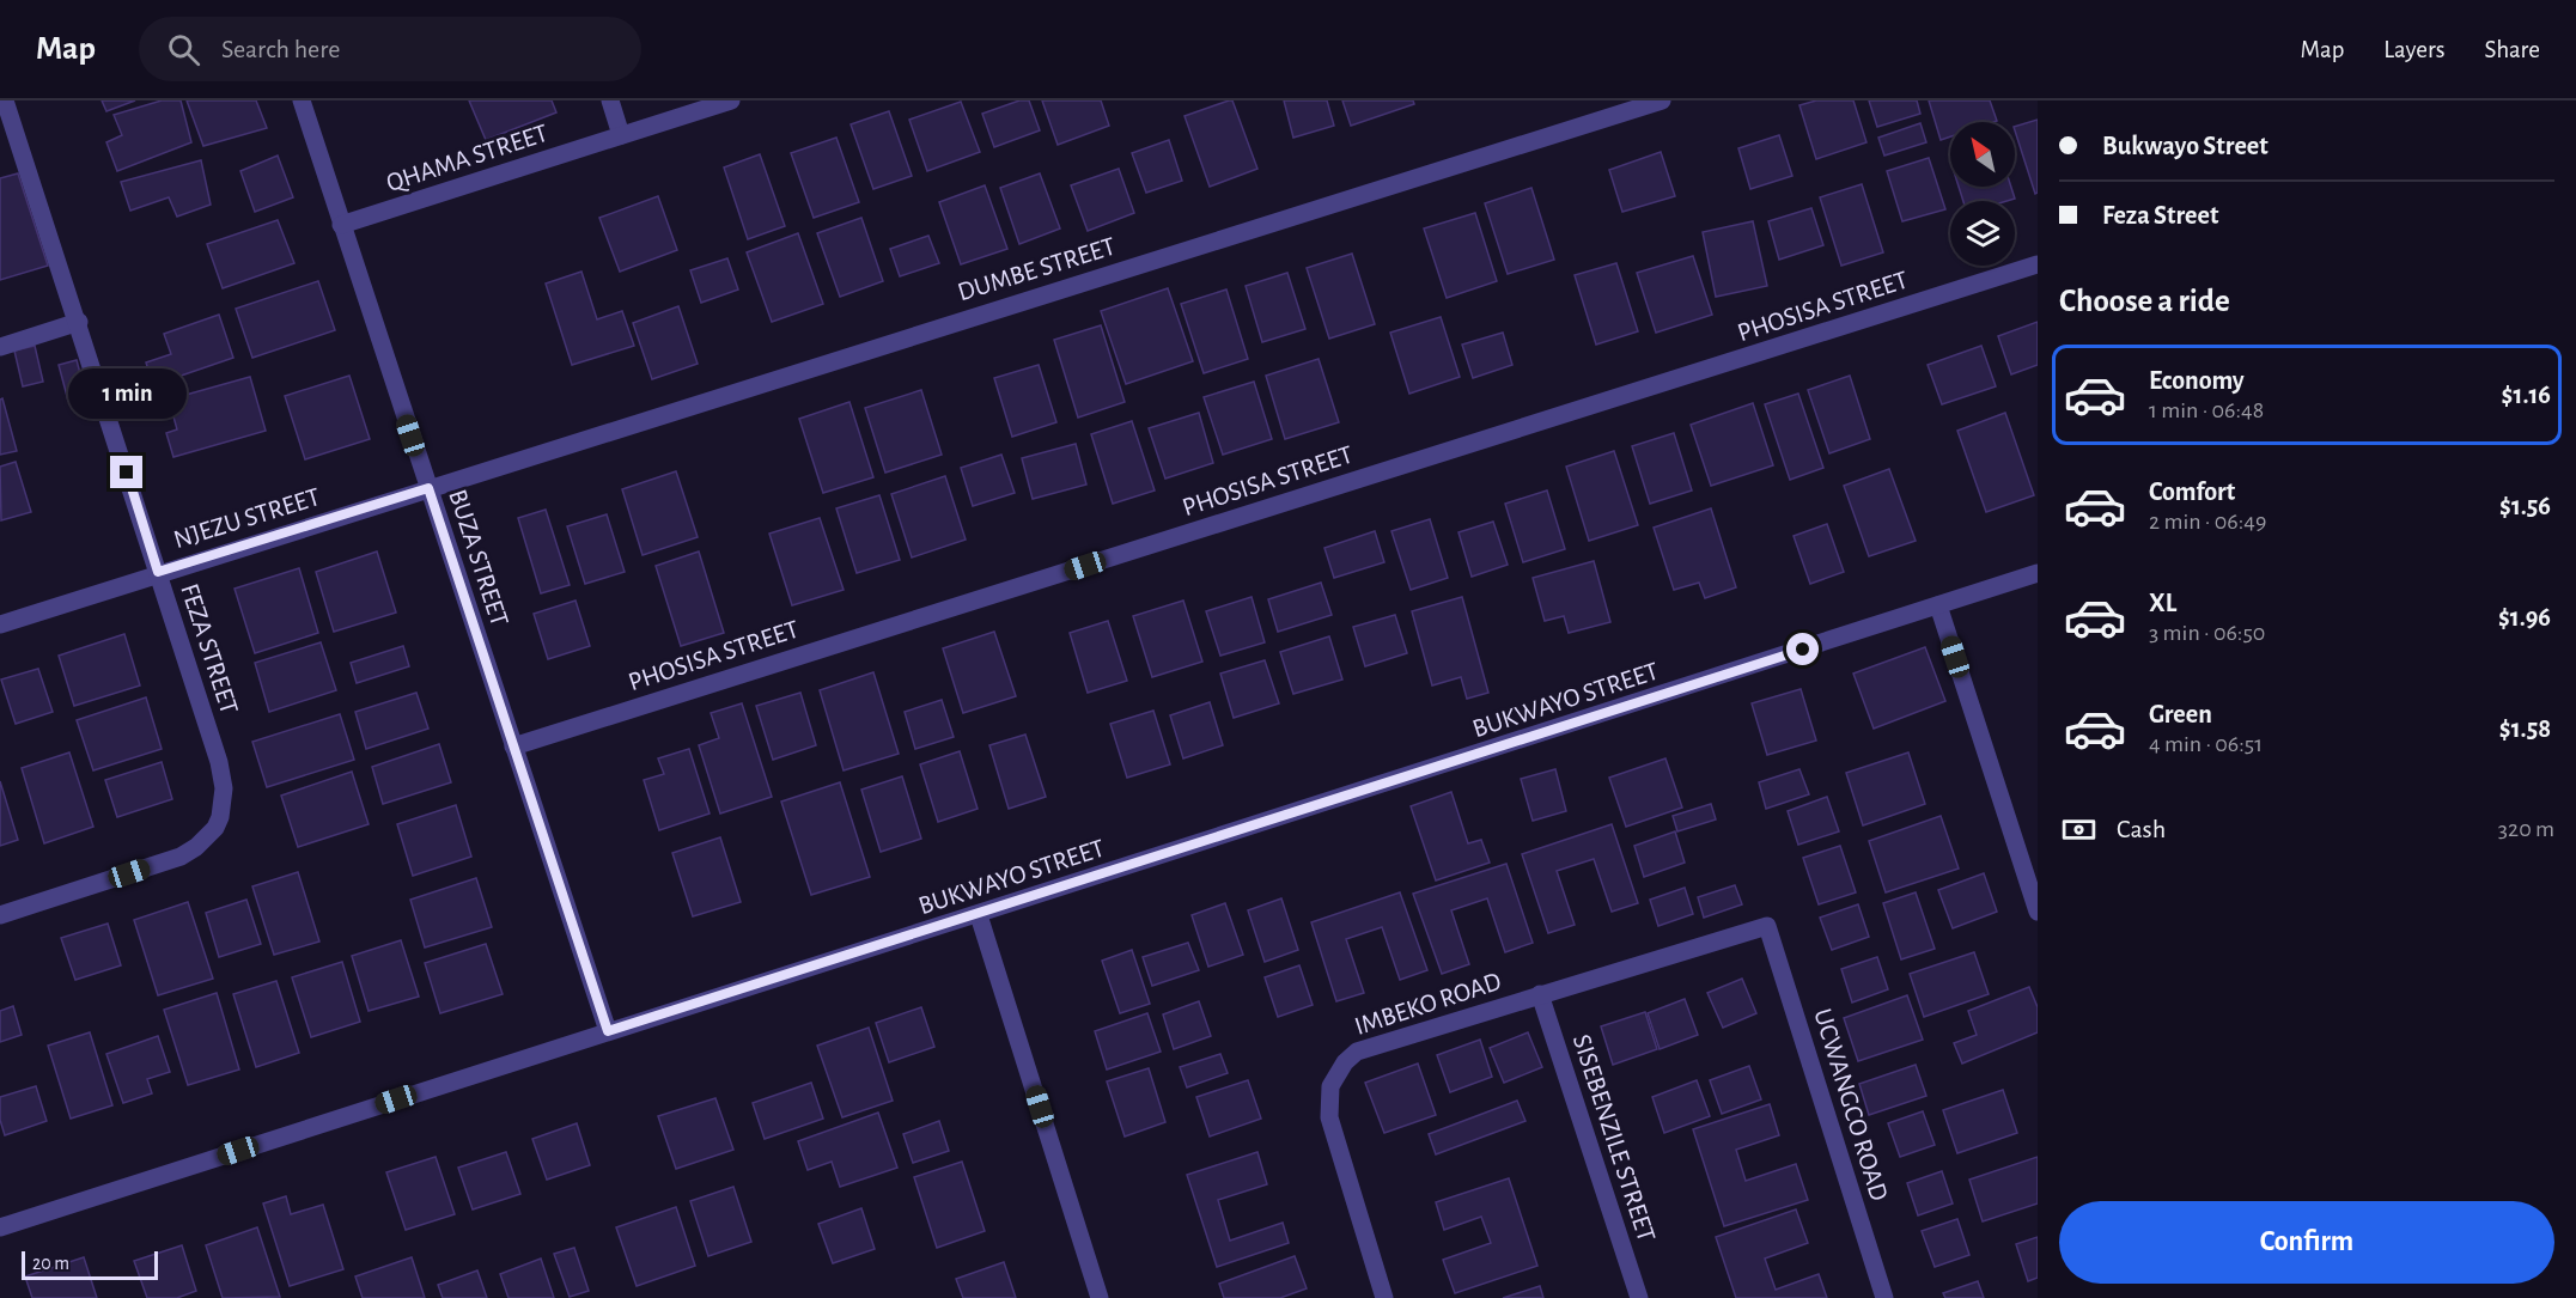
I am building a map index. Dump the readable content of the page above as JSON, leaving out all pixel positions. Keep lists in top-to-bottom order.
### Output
{
  "streets": {
    "street": [
      "QHAMA STREET",
      "DUMBE STREET",
      "PHOSISA STREET",
      "NJEZU STREET",
      "BUZA STREET",
      "FEZA STREET",
      "BUKWAYO STREET",
      "IMBEKO ROAD",
      "UCWANGCO ROAD",
      "SISEBENZILE STREET"
    ]
  },
  "crossings": [
    ["QHAMA STREET", "BUZA STREET"],
    ["DUMBE STREET", "NJEZU STREET"],
    ["DUMBE STREET", "BUZA STREET"],
    ["PHOSISA STREET", "BUZA STREET"],
    ["NJEZU STREET", "BUZA STREET"],
    ["NJEZU STREET", "FEZA STREET"],
    ["BUZA STREET", "BUKWAYO STREET"],
    ["IMBEKO ROAD", "UCWANGCO ROAD"],
    ["IMBEKO ROAD", "SISEBENZILE STREET"]
  ],
  "scale_bar": "20 m",
  "north": "top left",
  "page": {
    "header": "Map",
    "search": "Search here",
    "nav": ["Map", "Layers", "Share"],
    "banner": ["Bukwayo Street", "Feza Street"],
    "heading": "Choose a ride",
    "list": [
      {
        "name": "Economy",
        "note": "1 min · 06:48",
        "value": "$1.16"
      },
      {
        "name": "Comfort",
        "note": "2 min · 06:49",
        "value": "$1.56"
      },
      {
        "name": "XL",
        "note": "3 min · 06:50",
        "value": "$1.96"
      },
      {
        "name": "Green",
        "note": "4 min · 06:51",
        "value": "$1.58"
      }
    ],
    "bubble": "1 min",
    "pay": ["Cash", "320 m"],
    "buttons": "Confirm",
    "scale": "20 m"
  }
}
